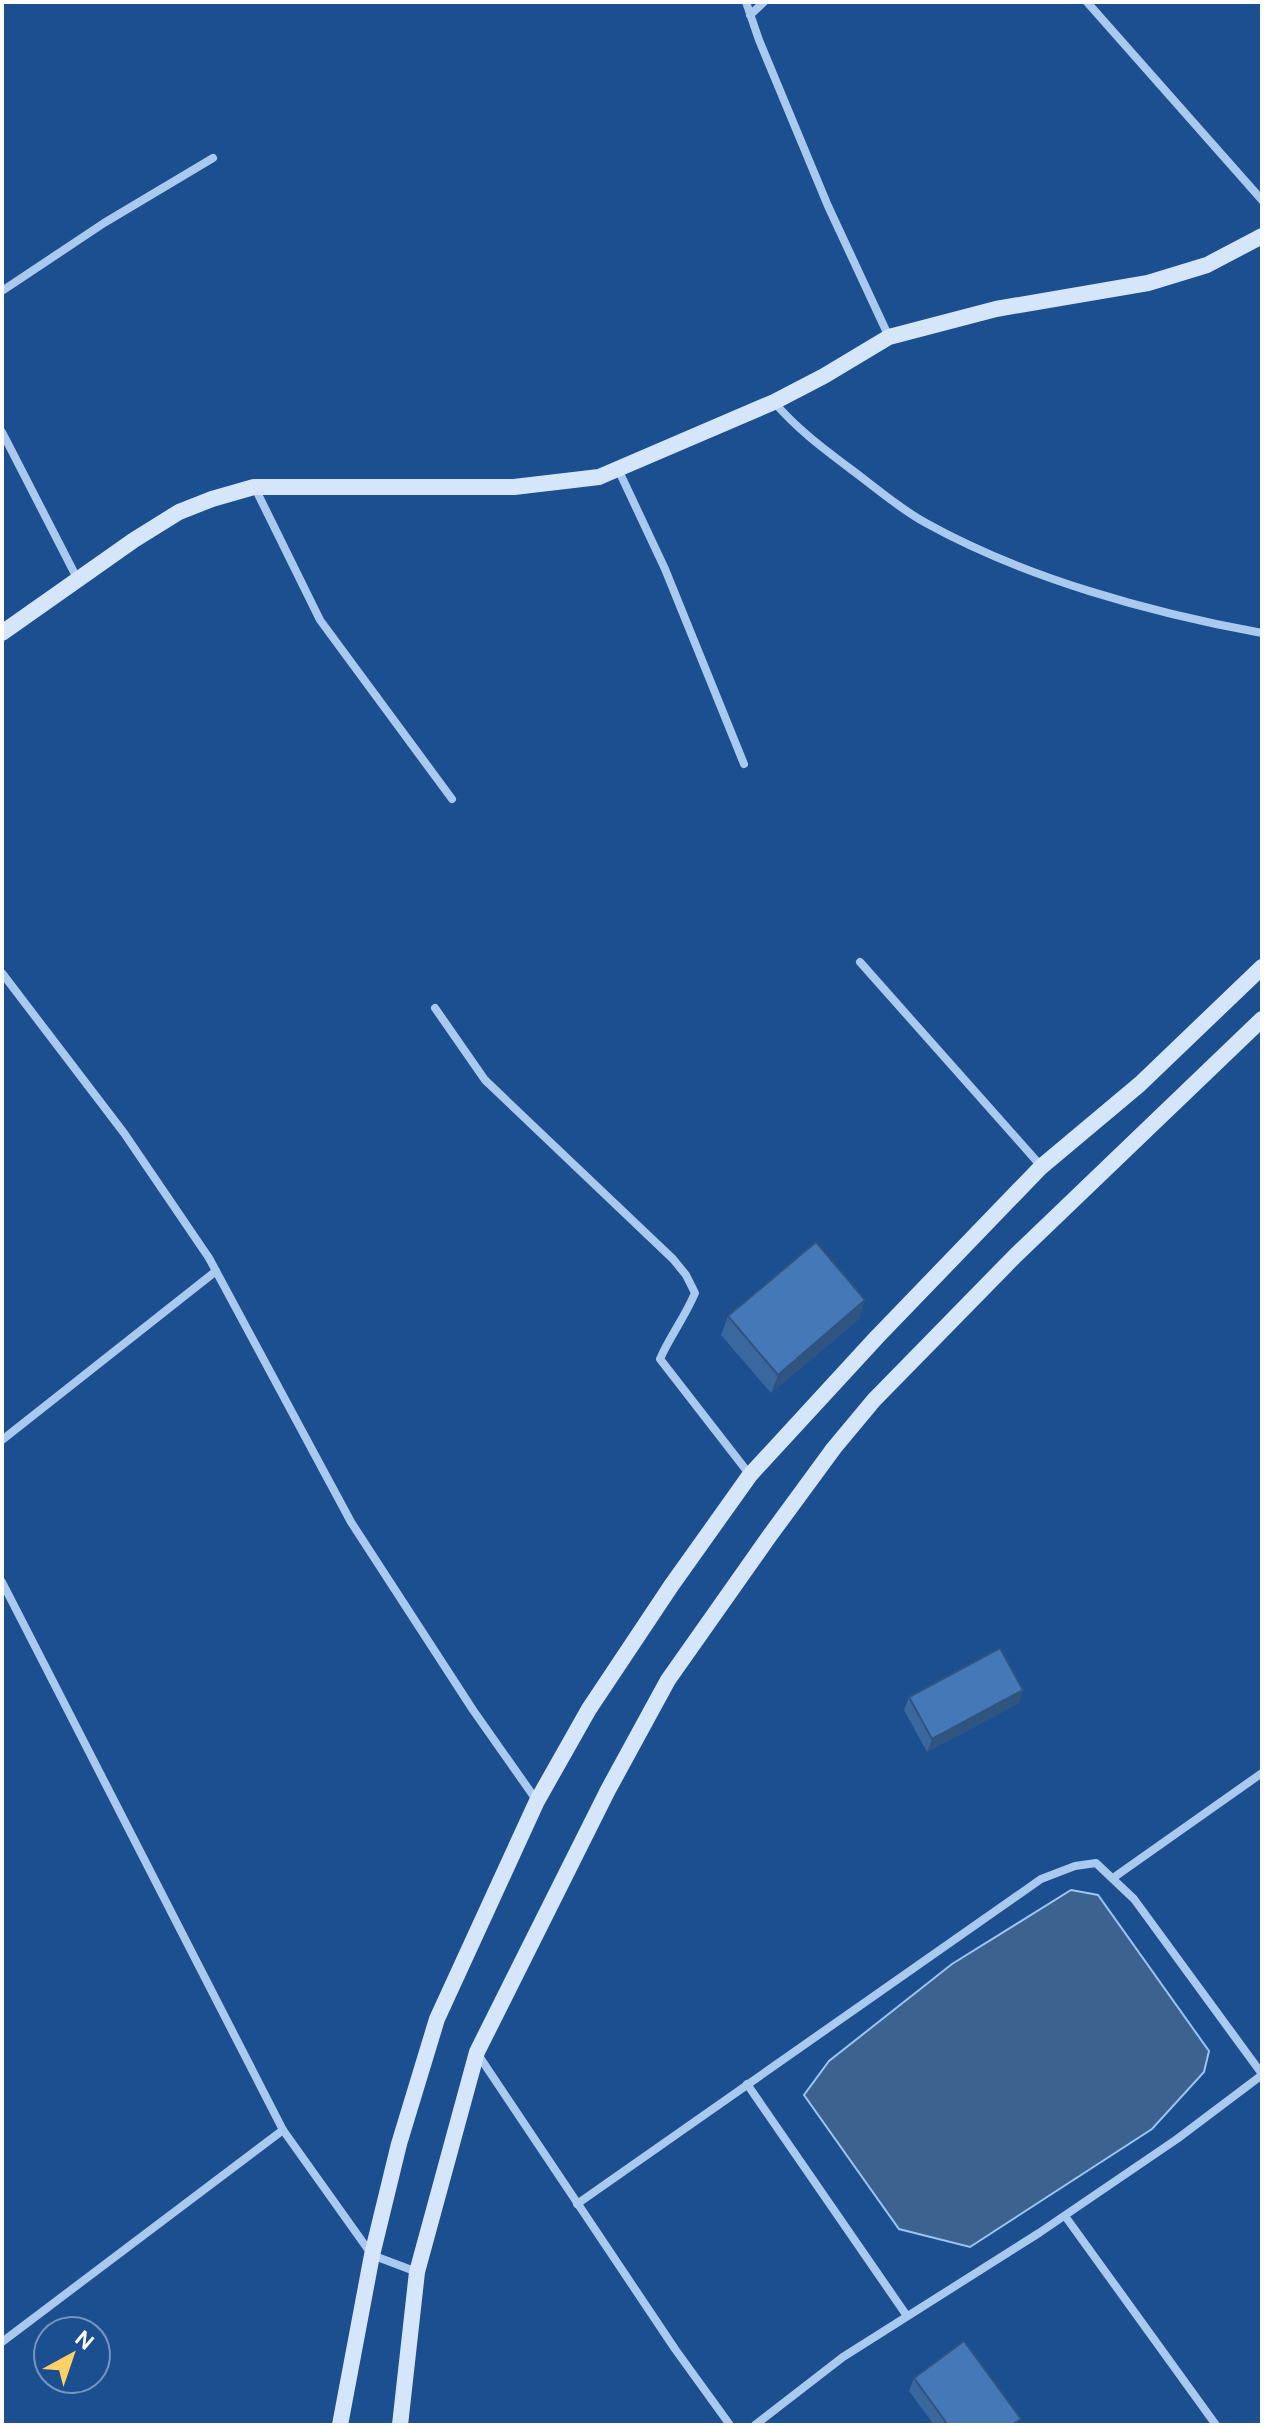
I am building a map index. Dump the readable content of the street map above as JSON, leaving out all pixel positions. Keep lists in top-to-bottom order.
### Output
{
  "north": "top right"
}
